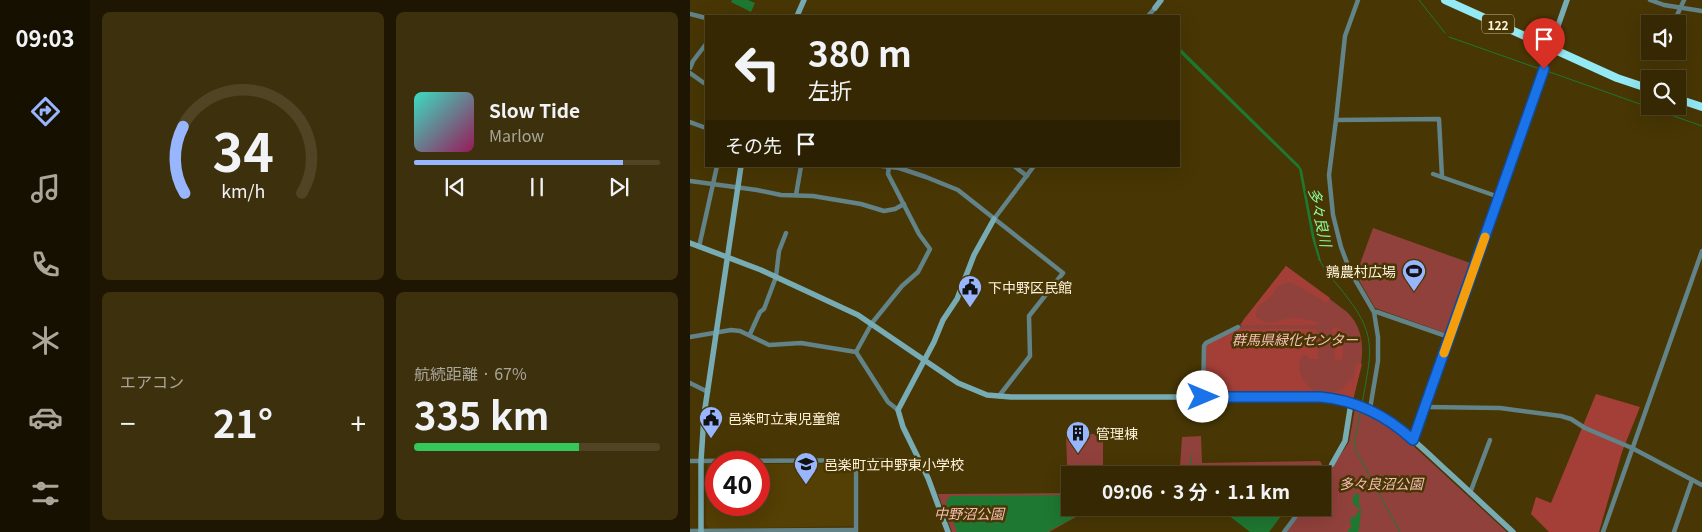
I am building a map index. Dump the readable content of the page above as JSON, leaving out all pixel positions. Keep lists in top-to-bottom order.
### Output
{
  "streets": {
    "highway": ["122"]
  },
  "water": ["多々良川"],
  "parks": ["群馬県緑化センター", "多々良沼公園", "中野沼公園"],
  "places": {
    "sports": ["鶉農村広場"],
    "public building": ["下中野区民館", "邑楽町立東児童館"],
    "building": ["管理棟"],
    "school or university": ["邑楽町立中野東小学校"]
  },
  "page": {
    "tabs": "09:03",
    "turn": ["380 m", "左折"],
    "song": ["Slow Tide", "Marlow"],
    "then": "その先",
    "tile": [
      "エアコン",
      ["航続距離 · 67%", "335 km"]
    ],
    "heat": ["−", "21°", "+"],
    "limit": "40",
    "trip": "09:06 · 3 分 · 1.1 km",
    "gauge": ["34", "km/h"]
  }
}
